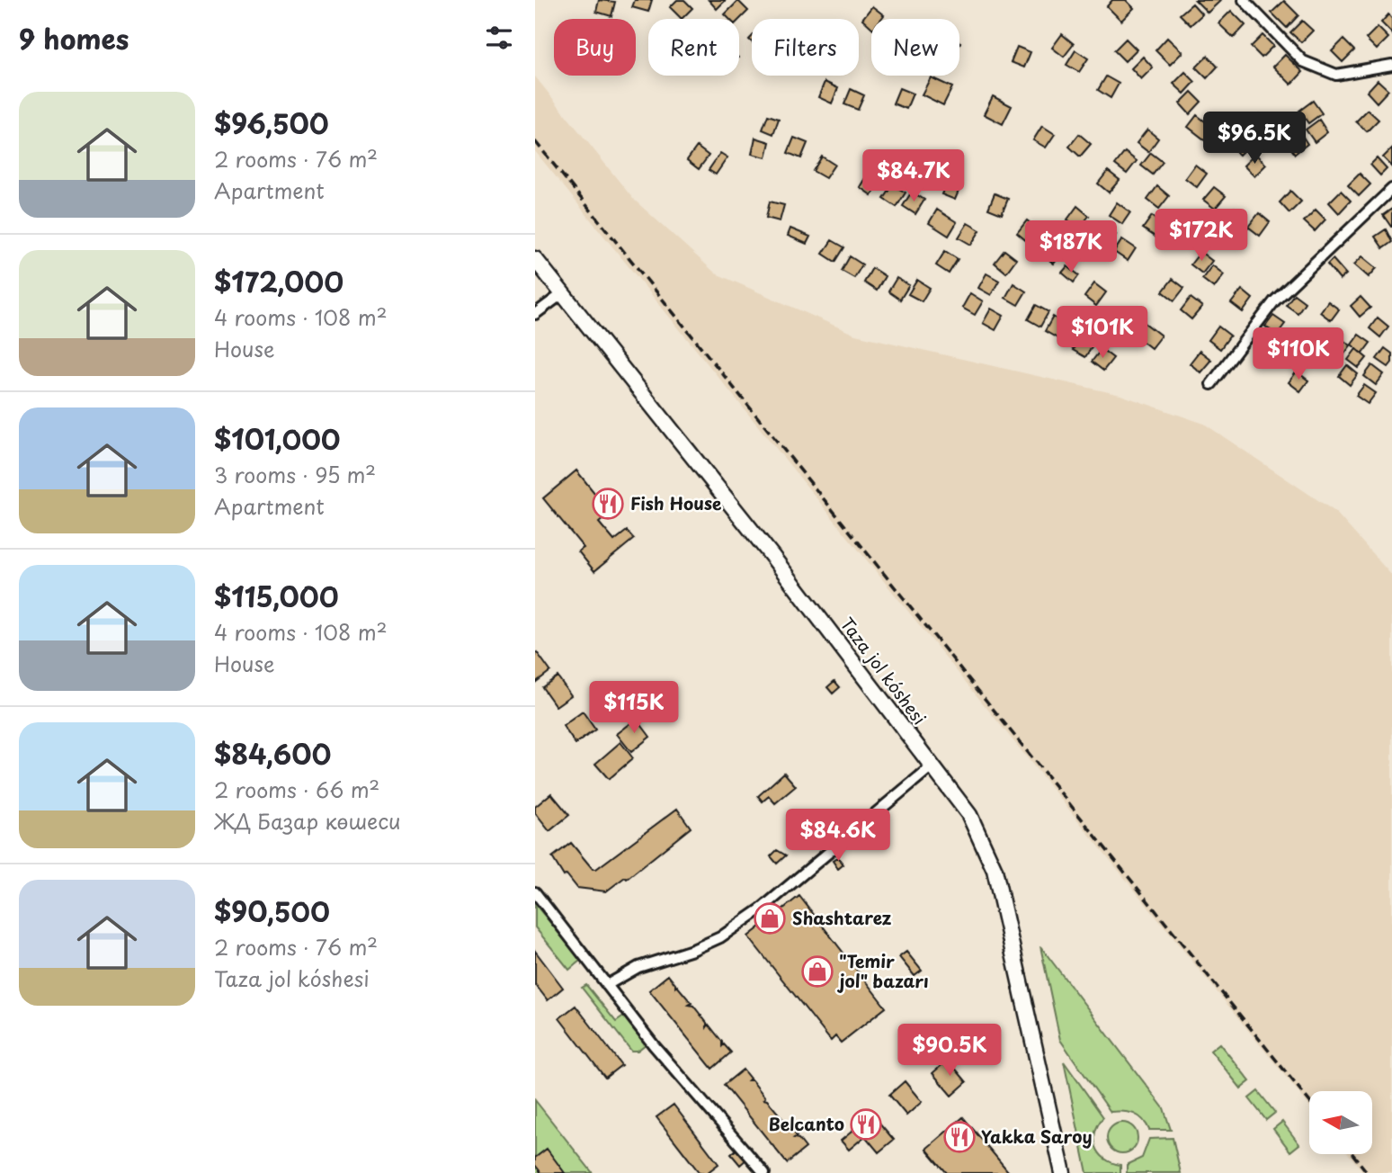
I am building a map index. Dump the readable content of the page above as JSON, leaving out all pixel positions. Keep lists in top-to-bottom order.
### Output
{
  "streets": {
    "main road": ["Taza jol kóshesi"]
  },
  "places": {
    "restaurant": ["Fish House", "Belcanto", "Yakka Saroy"],
    "shop": ["Shashtarez", "\"Temir jol\" bazarı"]
  },
  "north": "left",
  "page": {
    "heading": "9 homes",
    "chip": [
      "Buy",
      "Rent",
      "Filters",
      "New"
    ],
    "list": [
      {
        "name": "$96,500",
        "note": "2 rooms · 76 m² · Apartment"
      },
      {
        "name": "$172,000",
        "note": "4 rooms · 108 m² · House"
      },
      {
        "name": "$101,000",
        "note": "3 rooms · 95 m² · Apartment"
      },
      {
        "name": "$115,000",
        "note": "4 rooms · 108 m² · House"
      },
      {
        "name": "$84,600",
        "note": "2 rooms · 66 m² · ЖД Базар көшеси"
      },
      {
        "name": "$90,500",
        "note": "2 rooms · 76 m² · Taza jol kóshesi"
      }
    ],
    "price": [
      "$96.5K",
      "$84.7K",
      "$172K",
      "$187K",
      "$101K",
      "$110K",
      "$115K",
      "$84.6K",
      "$90.5K"
    ]
  }
}
